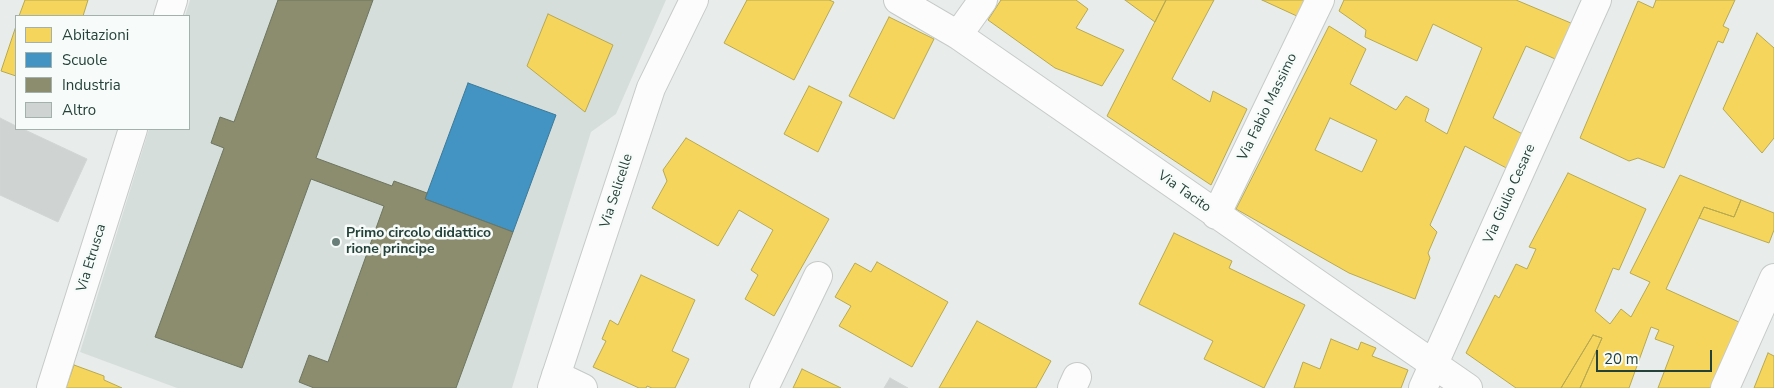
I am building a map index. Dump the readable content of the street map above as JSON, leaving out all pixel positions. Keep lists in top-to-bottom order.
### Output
{
  "streets": {
    "street": [
      "Via Fabio Massimo",
      "Via Selicelle",
      "Via Tacito",
      "Via Giulio Cesare",
      "Via Etrusca"
    ]
  },
  "crossings": [
    ["Via Fabio Massimo", "Via Tacito"],
    ["Via Tacito", "Via Giulio Cesare"]
  ],
  "places": ["Primo circolo didattico rione principe"],
  "legend": [
    "Abitazioni",
    "Scuole",
    "Industria",
    "Altro"
  ],
  "scale_bar": "20 m"
}
